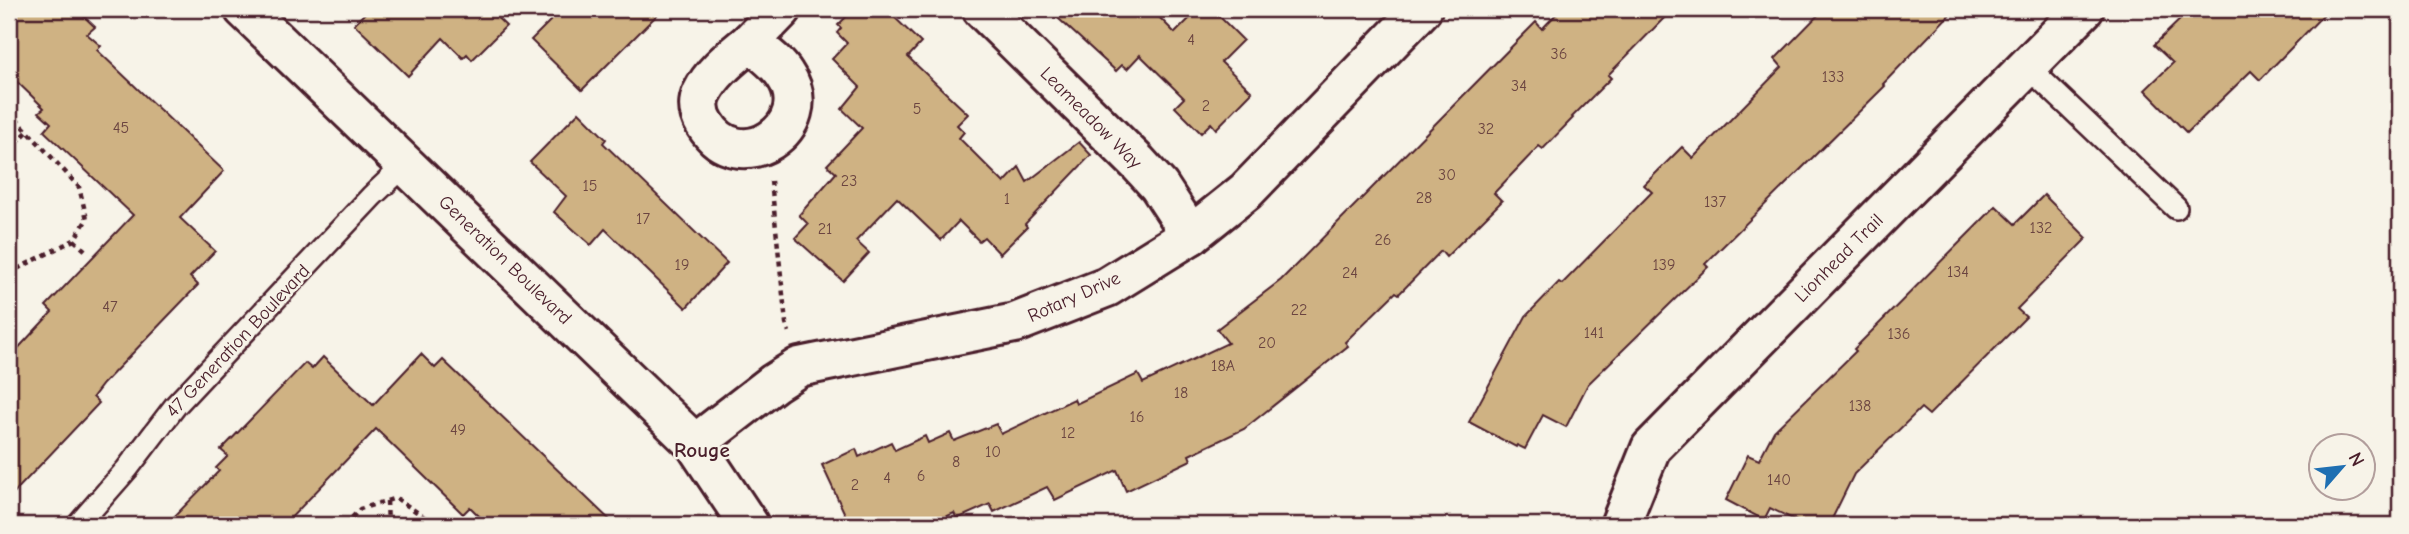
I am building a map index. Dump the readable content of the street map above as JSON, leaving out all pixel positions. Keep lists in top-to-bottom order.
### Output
{
  "streets": {
    "street": [
      "Leameadow Way",
      "Lionhead Trail",
      "Generation Boulevard",
      "Rotary Drive"
    ],
    "lane": ["47 Generation Boulevard"]
  },
  "crossings": [
    ["Leameadow Way", "Rotary Drive"],
    ["Generation Boulevard", "Rotary Drive"],
    ["Generation Boulevard", "47 Generation Boulevard"]
  ],
  "districts": ["Rouge"],
  "house_numbers": [
    "4",
    "36",
    "133",
    "34",
    "2",
    "5",
    "45",
    "32",
    "30",
    "23",
    "15",
    "28",
    "1",
    "137",
    "17",
    "132",
    "21",
    "26",
    "19",
    "139",
    "134",
    "24",
    "47",
    "22",
    "141",
    "136",
    "20",
    "18A",
    "18",
    "138",
    "16",
    "49",
    "12",
    "10",
    "8",
    "6",
    "4",
    "140",
    "2"
  ],
  "north": "top right"
}
